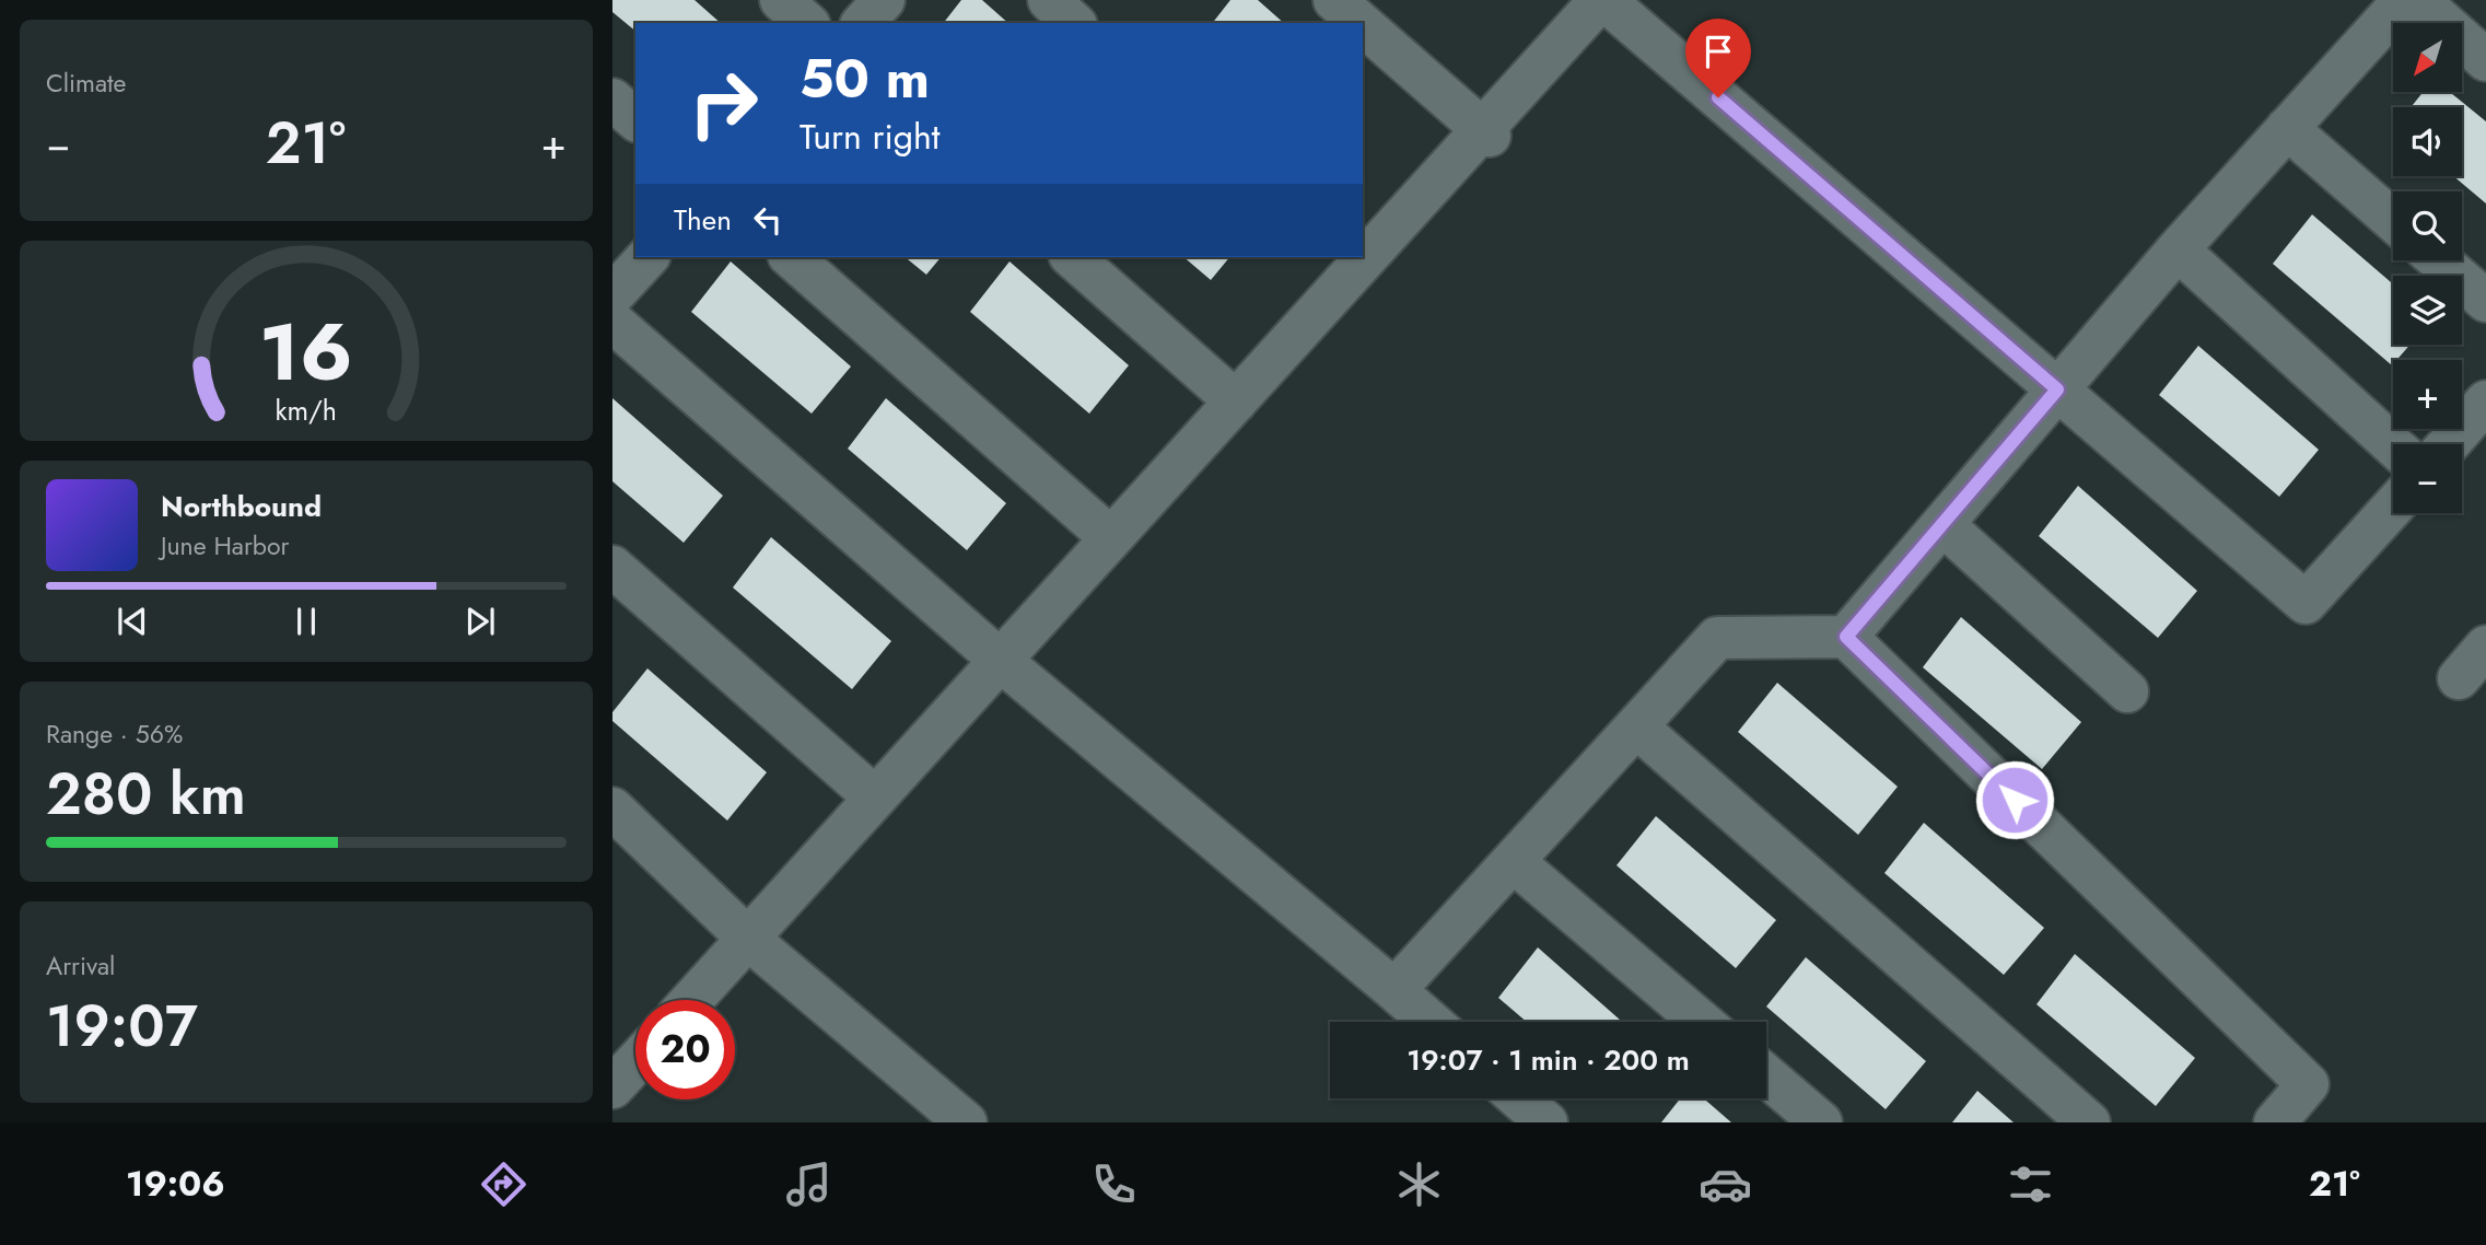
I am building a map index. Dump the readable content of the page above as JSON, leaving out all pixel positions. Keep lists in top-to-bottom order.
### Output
{
  "north": "bottom left",
  "page": {
    "tile": [
      "Climate",
      ["Range · 56%", "280 km"],
      ["Arrival", "19:07"]
    ],
    "map_buttons": ["+", "−"],
    "turn": ["50 m", "Turn right"],
    "heat": ["−", "21°", "+"],
    "then": "Then",
    "song": ["Northbound", "June Harbor"],
    "limit": "20",
    "trip": "19:07 · 1 min · 200 m",
    "tabs": ["19:06", "21°"],
    "gauge": ["16", "km/h"]
  }
}
